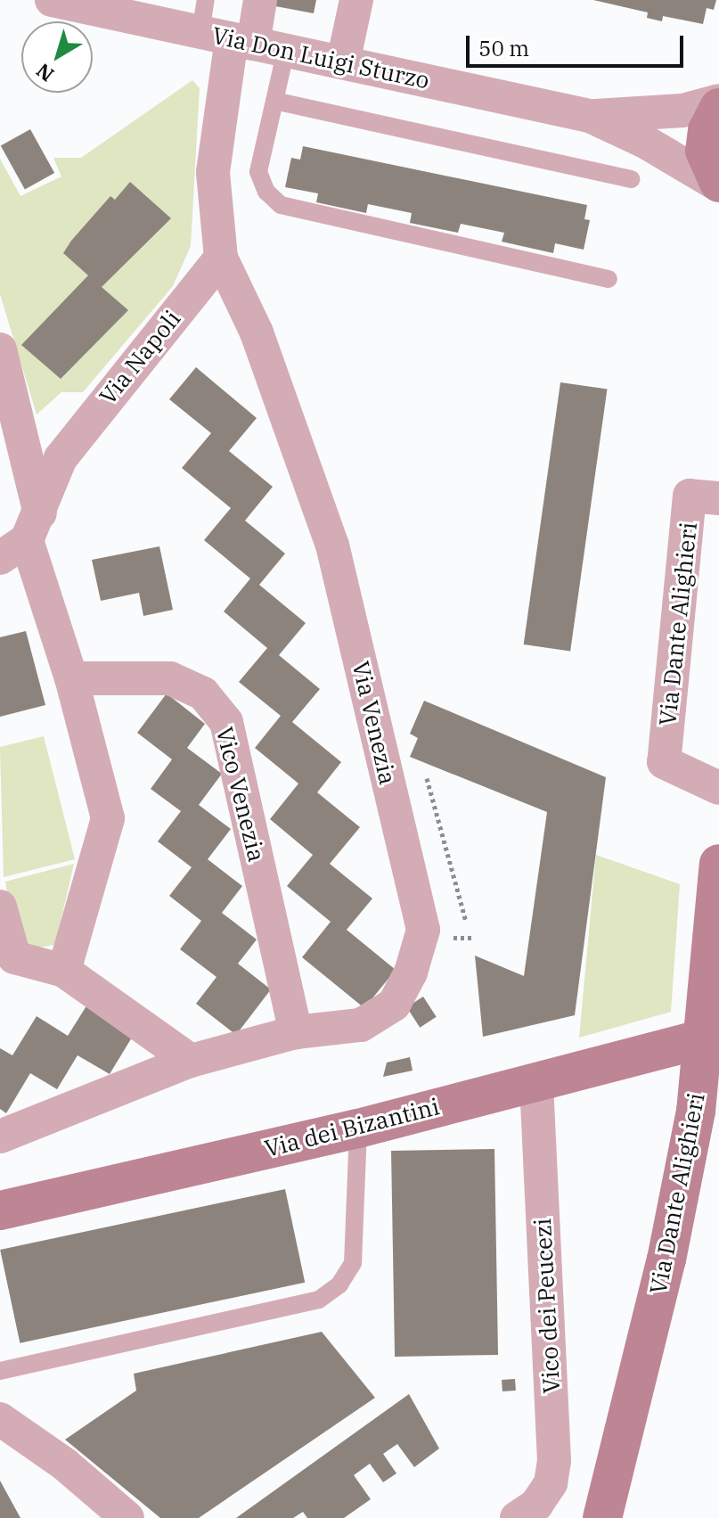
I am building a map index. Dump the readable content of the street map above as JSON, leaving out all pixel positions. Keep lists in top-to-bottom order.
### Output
{
  "streets": {
    "main road": ["Via Dante Alighieri", "Via dei Bizantini"],
    "street": [
      "Via Don Luigi Sturzo",
      "Via Napoli",
      "Via Venezia",
      "Vico Venezia",
      "Vico dei Peucezi"
    ]
  },
  "crossings": [
    ["Via Don Luigi Sturzo", "Via Venezia"],
    ["Via Napoli", "Via Venezia"],
    ["Via Dante Alighieri", "Via dei Bizantini"],
    ["Via Venezia", "Vico Venezia"],
    ["Via dei Bizantini", "Vico dei Peucezi"]
  ],
  "scale_bar": "50 m",
  "north": "bottom left"
}
